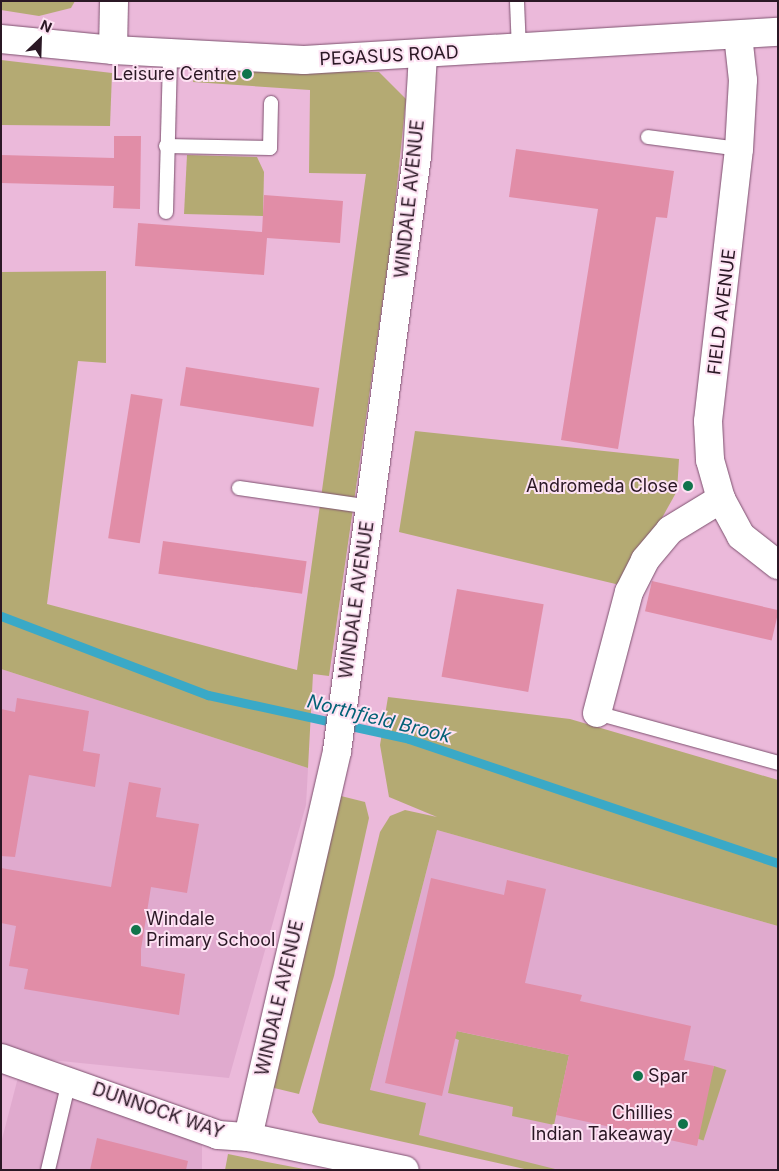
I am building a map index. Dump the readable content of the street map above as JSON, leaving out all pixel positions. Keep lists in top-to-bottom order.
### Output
{
  "streets": {
    "street": [
      "PEGASUS ROAD",
      "WINDALE AVENUE",
      "FIELD AVENUE",
      "DUNNOCK WAY"
    ]
  },
  "crossings": [
    ["PEGASUS ROAD", "WINDALE AVENUE"],
    ["PEGASUS ROAD", "FIELD AVENUE"],
    ["WINDALE AVENUE", "DUNNOCK WAY"]
  ],
  "water": ["Northfield Brook"],
  "places": [
    "Leisure Centre",
    "Andromeda Close",
    "Windale Primary School",
    "Spar",
    "Chillies Indian Takeaway"
  ],
  "north": "top right"
}
